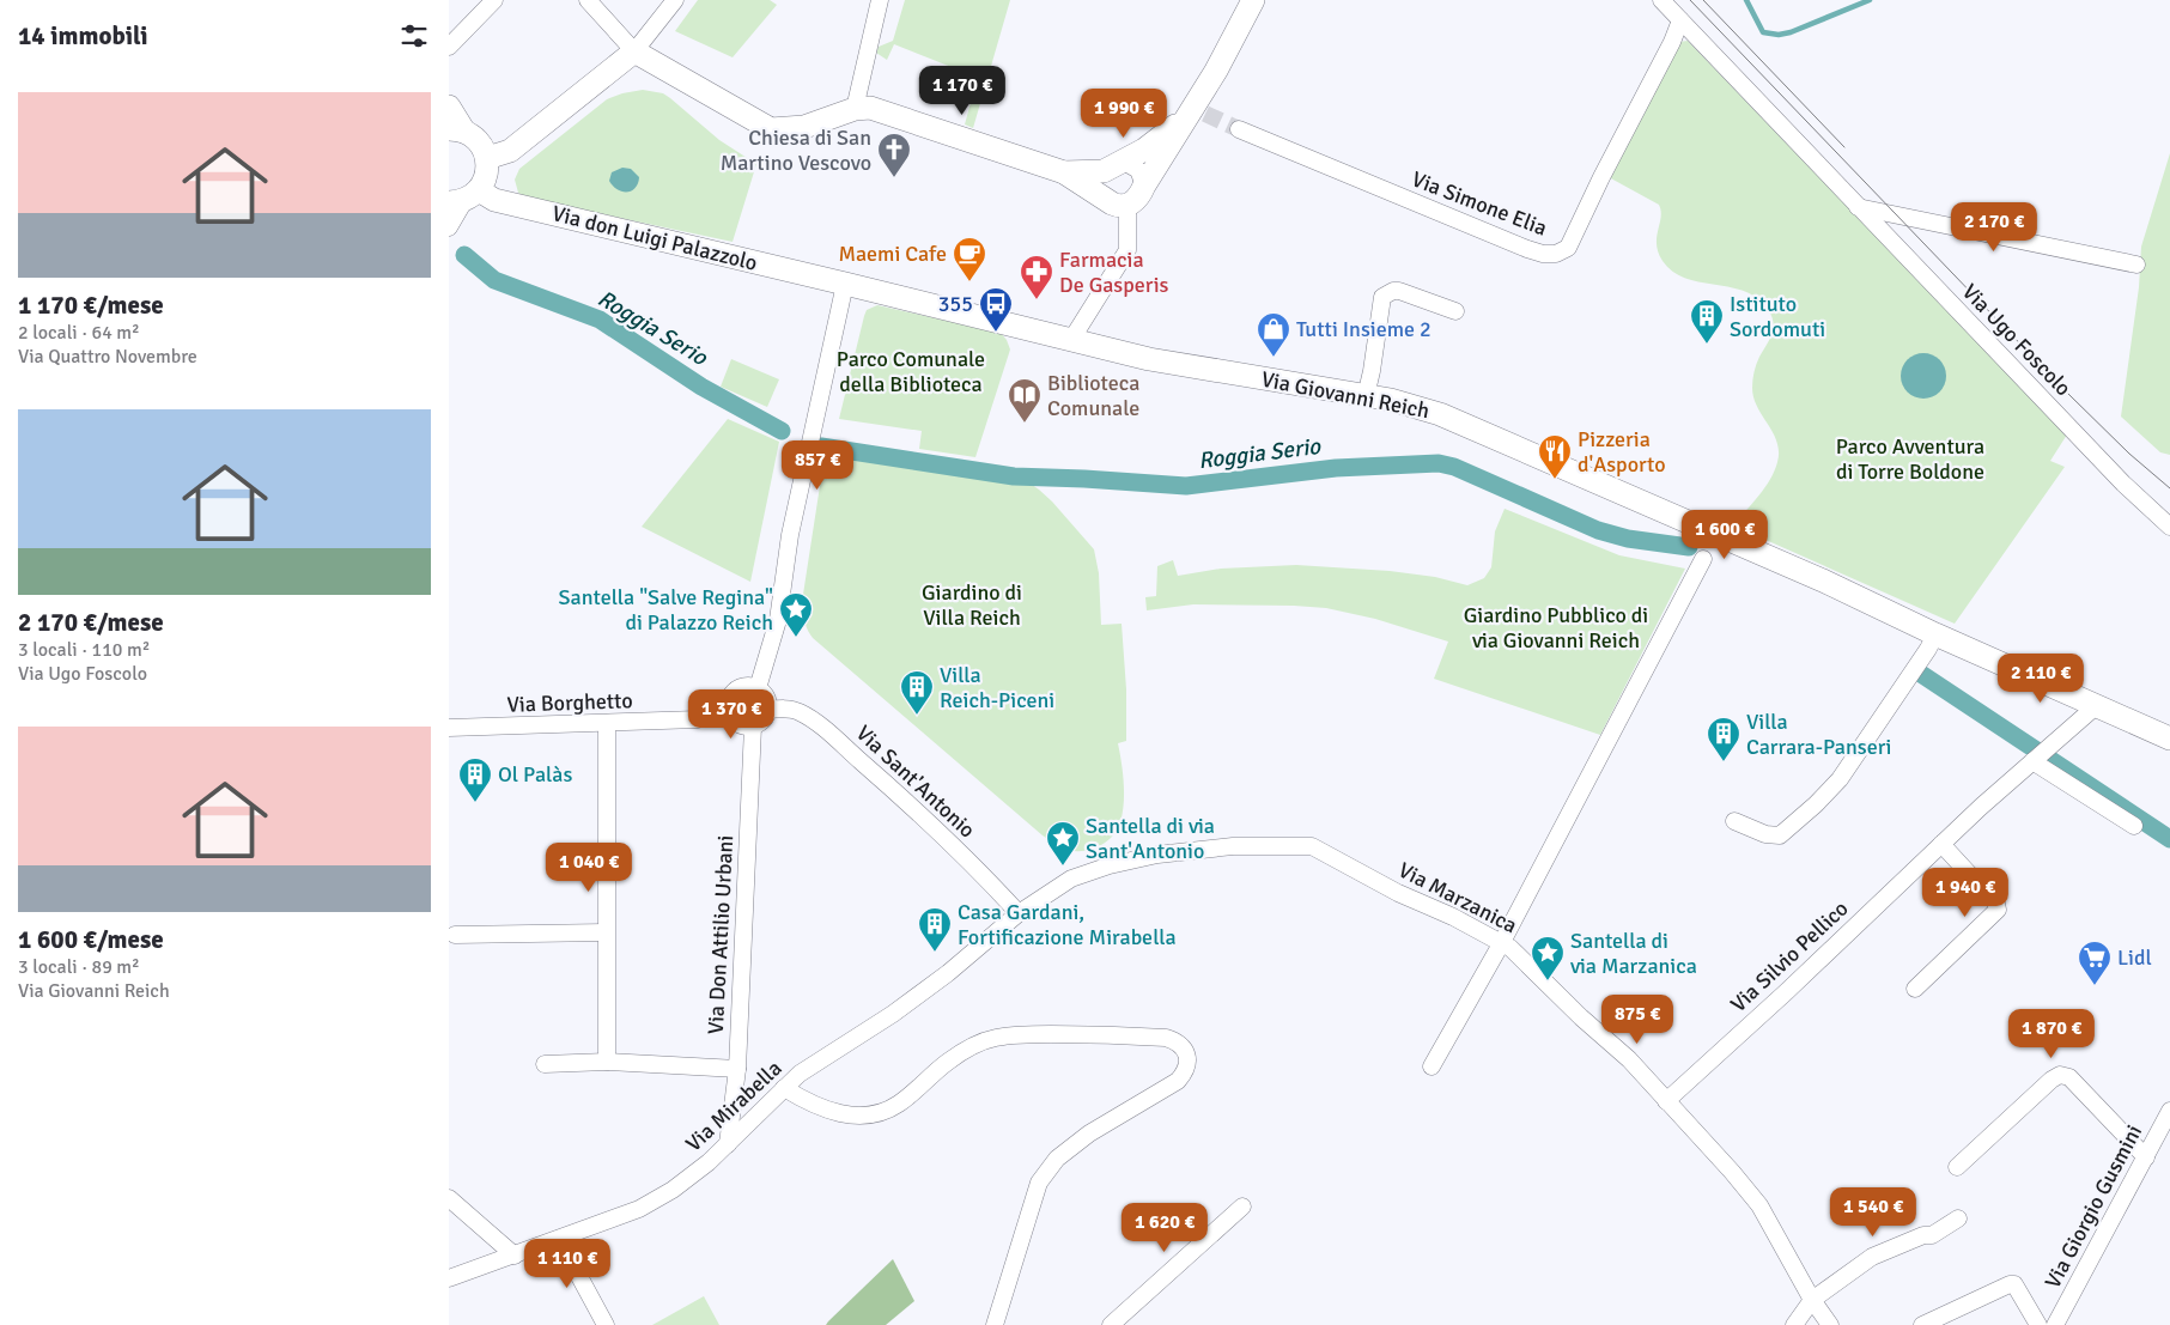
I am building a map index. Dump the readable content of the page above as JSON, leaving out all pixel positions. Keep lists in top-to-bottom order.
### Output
{
  "streets": {
    "street": [
      "Via Simone Elia",
      "Via don Luigi Palazzolo",
      "Via Ugo Foscolo",
      "Via Giovanni Reich",
      "Via Borghetto",
      "Via Sant'Antonio",
      "Via Marzanica",
      "Via Don Attilio Urbani",
      "Via Silvio Pellico",
      "Via Mirabella",
      "Via Giorgio Gusmini"
    ]
  },
  "crossings": [
    ["Via Simone Elia", "Via Ugo Foscolo"],
    ["Via don Luigi Palazzolo", "Via Giovanni Reich"],
    ["Via Giovanni Reich", "Via Silvio Pellico"],
    ["Via Borghetto", "Via Sant'Antonio"],
    ["Via Borghetto", "Via Don Attilio Urbani"],
    ["Via Sant'Antonio", "Via Marzanica"],
    ["Via Sant'Antonio", "Via Don Attilio Urbani"],
    ["Via Sant'Antonio", "Via Mirabella"],
    ["Via Marzanica", "Via Silvio Pellico"],
    ["Via Marzanica", "Via Mirabella"],
    ["Via Don Attilio Urbani", "Via Mirabella"]
  ],
  "water": ["Roggia Serio"],
  "parks": [
    "Parco Comunale della Biblioteca",
    "Parco Avventura di Torre Boldone",
    "Giardino di Villa Reich",
    "Giardino Pubblico di via Giovanni Reich"
  ],
  "places": {
    "church": ["Chiesa di San Martino Vescovo"],
    "cafe": ["Maemi Cafe"],
    "pharmacy": ["Farmacia De Gasperis"],
    "bus stop": ["355"],
    "building": [
      "Istituto Sordomuti",
      "Villa Reich-Piceni",
      "Villa Carrara-Panseri",
      "Ol Palàs",
      "Casa Gardani, Fortificazione Mirabella"
    ],
    "shop": ["Tutti Insieme 2"],
    "library": ["Biblioteca Comunale"],
    "restaurant": ["Pizzeria d'Asporto"],
    "place": ["Santella \"Salve Regina\" di Palazzo Reich", "Santella di via Sant'Antonio", "Santella di via Marzanica"],
    "supermarket": ["Lidl"]
  },
  "page": {
    "heading": "14 immobili",
    "price": [
      "1 170 €",
      "1 990 €",
      "2 170 €",
      "857 €",
      "1 600 €",
      "2 110 €",
      "1 370 €",
      "1 040 €",
      "1 940 €",
      "875 €",
      "1 870 €",
      "1 540 €",
      "1 620 €",
      "1 110 €"
    ],
    "list": [
      {
        "name": "1 170 €/mese",
        "note": "2 locali · 64 m² · Via Quattro Novembre"
      },
      {
        "name": "2 170 €/mese",
        "note": "3 locali · 110 m² · Via Ugo Foscolo"
      },
      {
        "name": "1 600 €/mese",
        "note": "3 locali · 89 m² · Via Giovanni Reich"
      }
    ]
  }
}
